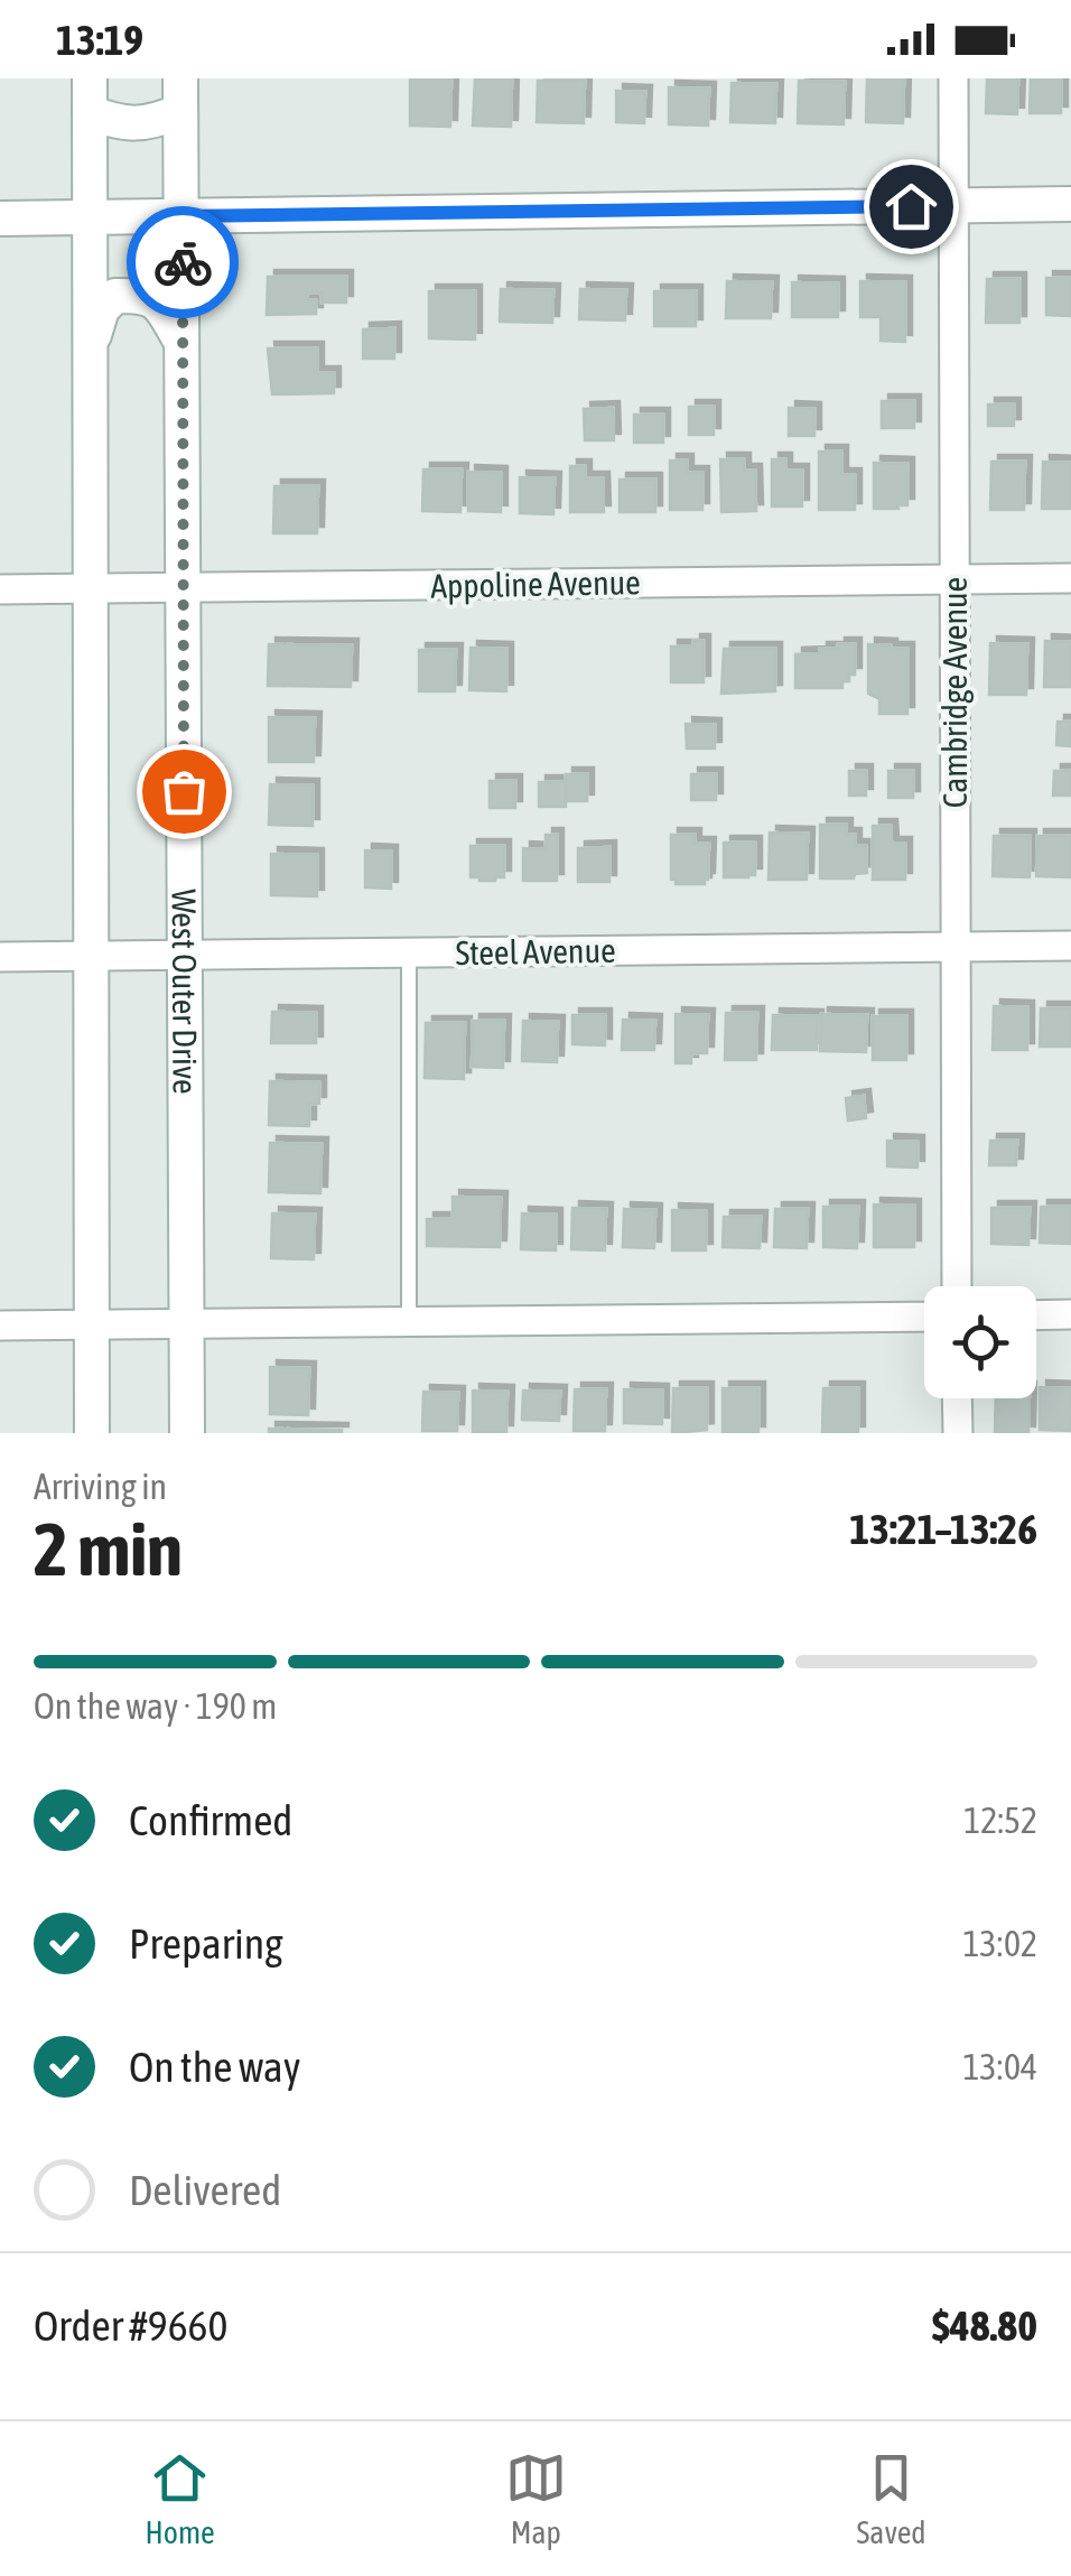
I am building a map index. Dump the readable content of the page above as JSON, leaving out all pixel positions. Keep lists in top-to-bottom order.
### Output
{
  "streets": {
    "main road": ["West Outer Drive"],
    "street": ["Appoline Avenue", "Cambridge Avenue", "Steel Avenue"]
  },
  "crossings": [
    ["Appoline Avenue", "Cambridge Avenue"],
    ["Appoline Avenue", "West Outer Drive"],
    ["Cambridge Avenue", "Steel Avenue"],
    ["Steel Avenue", "West Outer Drive"]
  ],
  "page": {
    "status": "13:19",
    "heading": ["2 min", "Arriving in", "13:21–13:26"],
    "panel": ["Order #9660", "$48.80"],
    "bar": "On the way · 190 m",
    "list": [
      ["Confirmed", "12:52"],
      ["Preparing", "13:02"],
      ["On the way", "13:04"],
      "Delivered"
    ],
    "tabs": ["Home", "Map", "Saved"]
  }
}
